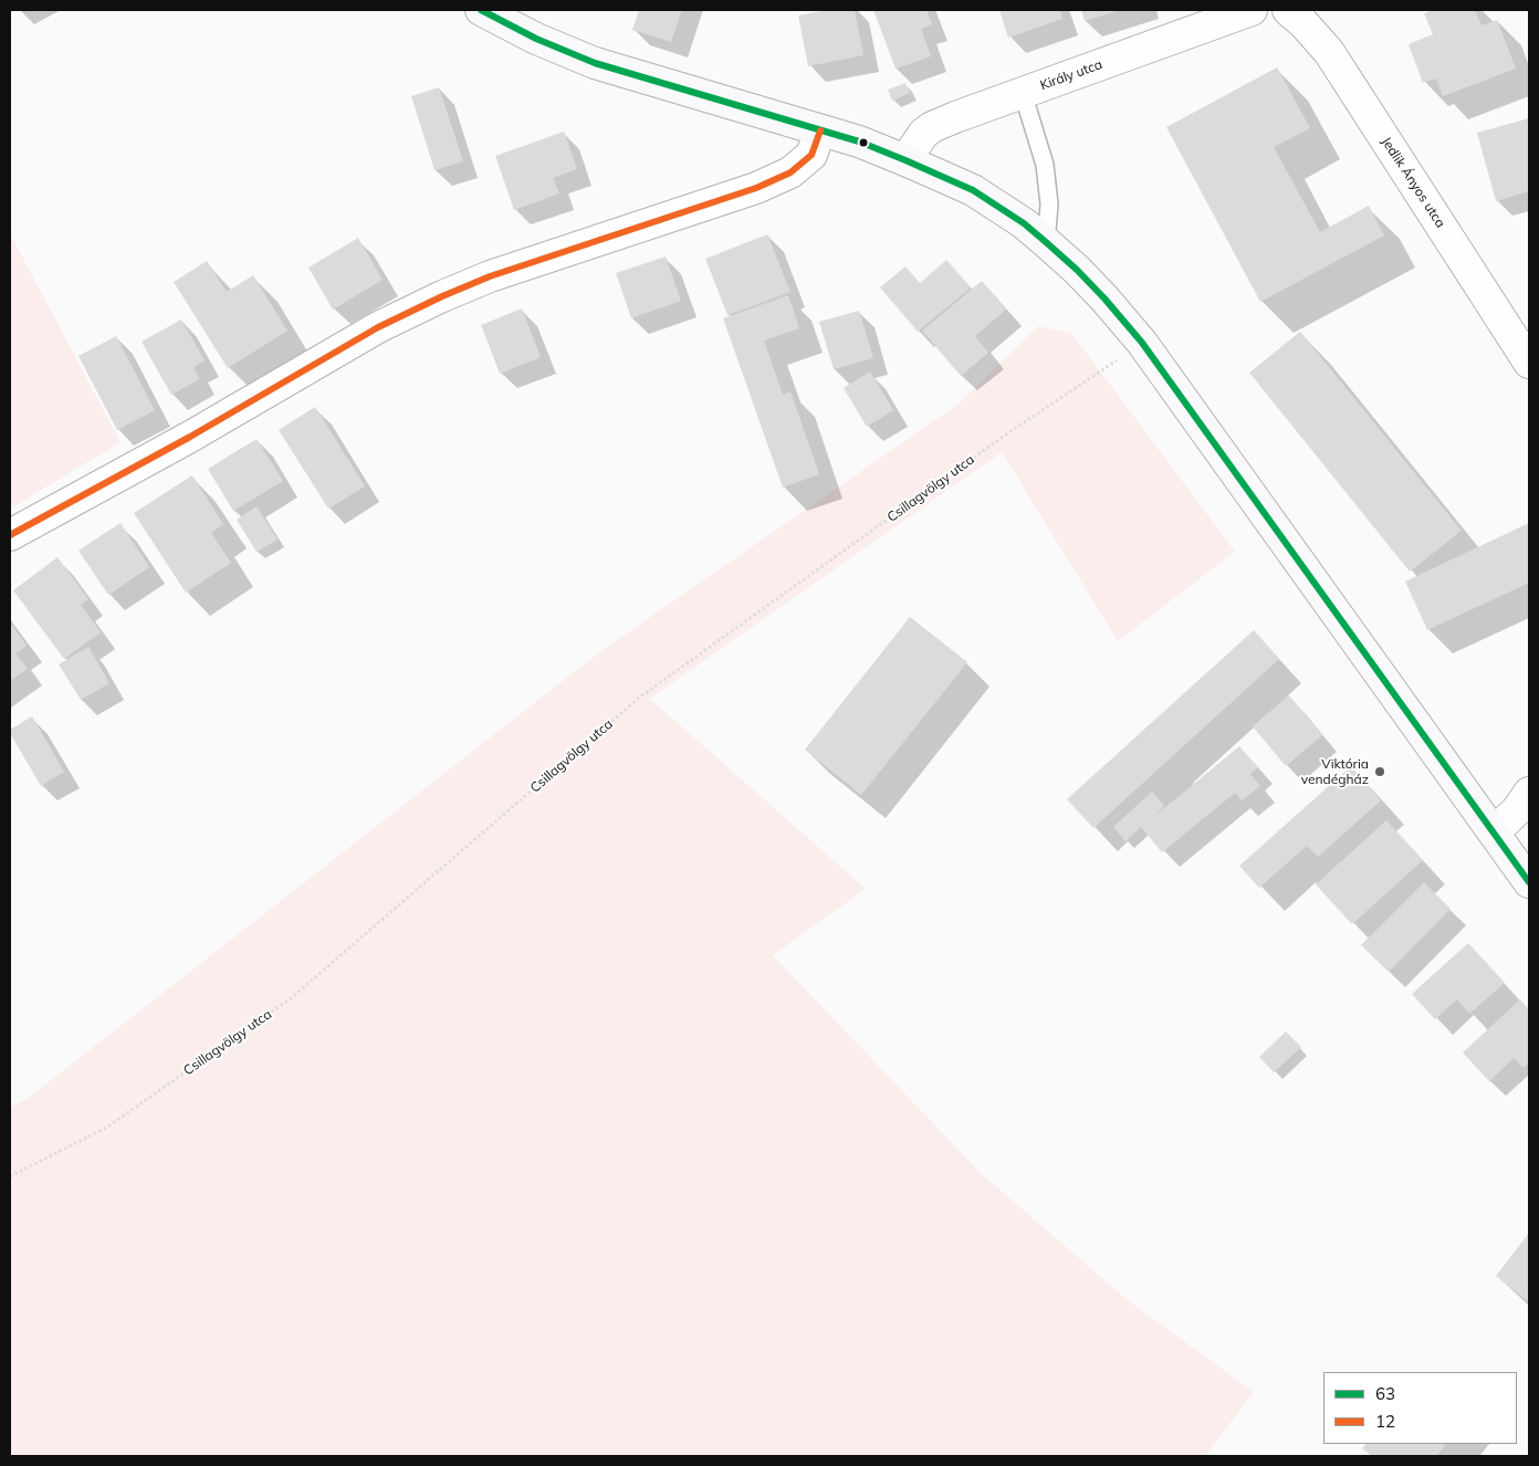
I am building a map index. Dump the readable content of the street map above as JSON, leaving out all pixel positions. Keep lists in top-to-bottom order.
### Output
{
  "streets": {
    "street": ["Király utca", "Jedlik Ányos utca"],
    "path": ["Csillagvölgy utca"]
  },
  "places": ["Viktória vendégház"],
  "lines": ["transit line 63", "transit line 12"],
  "legend": ["63", "12"]
}
